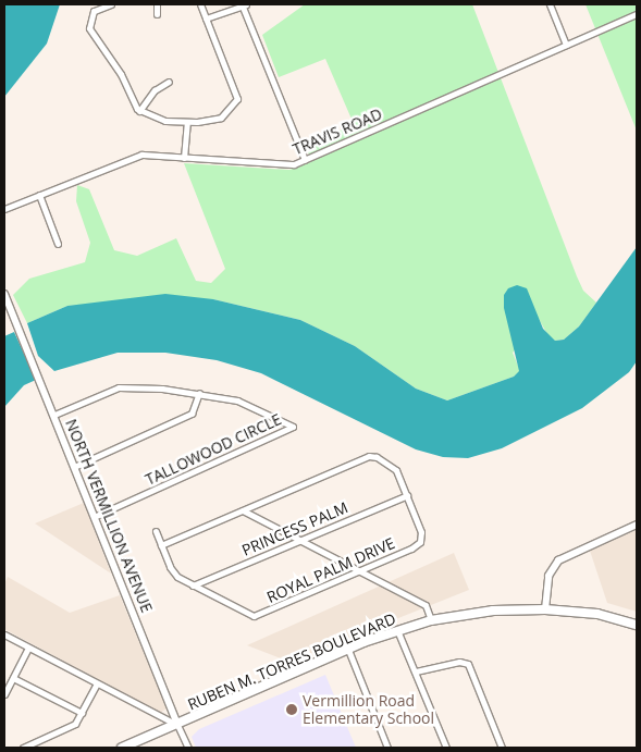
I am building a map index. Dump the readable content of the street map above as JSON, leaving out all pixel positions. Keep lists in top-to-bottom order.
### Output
{
  "streets": {
    "main road": ["RUBEN M. TORRES BOULEVARD"],
    "street": [
      "TRAVIS ROAD",
      "TALLOWOOD CIRCLE",
      "NORTH VERMILLION AVENUE",
      "PRINCESS PALM",
      "ROYAL PALM DRIVE"
    ]
  },
  "crossings": [
    ["TALLOWOOD CIRCLE", "NORTH VERMILLION AVENUE"],
    ["NORTH VERMILLION AVENUE", "RUBEN M. TORRES BOULEVARD"],
    ["PRINCESS PALM", "ROYAL PALM DRIVE"]
  ],
  "places": ["Vermillion Road Elementary School"]
}
